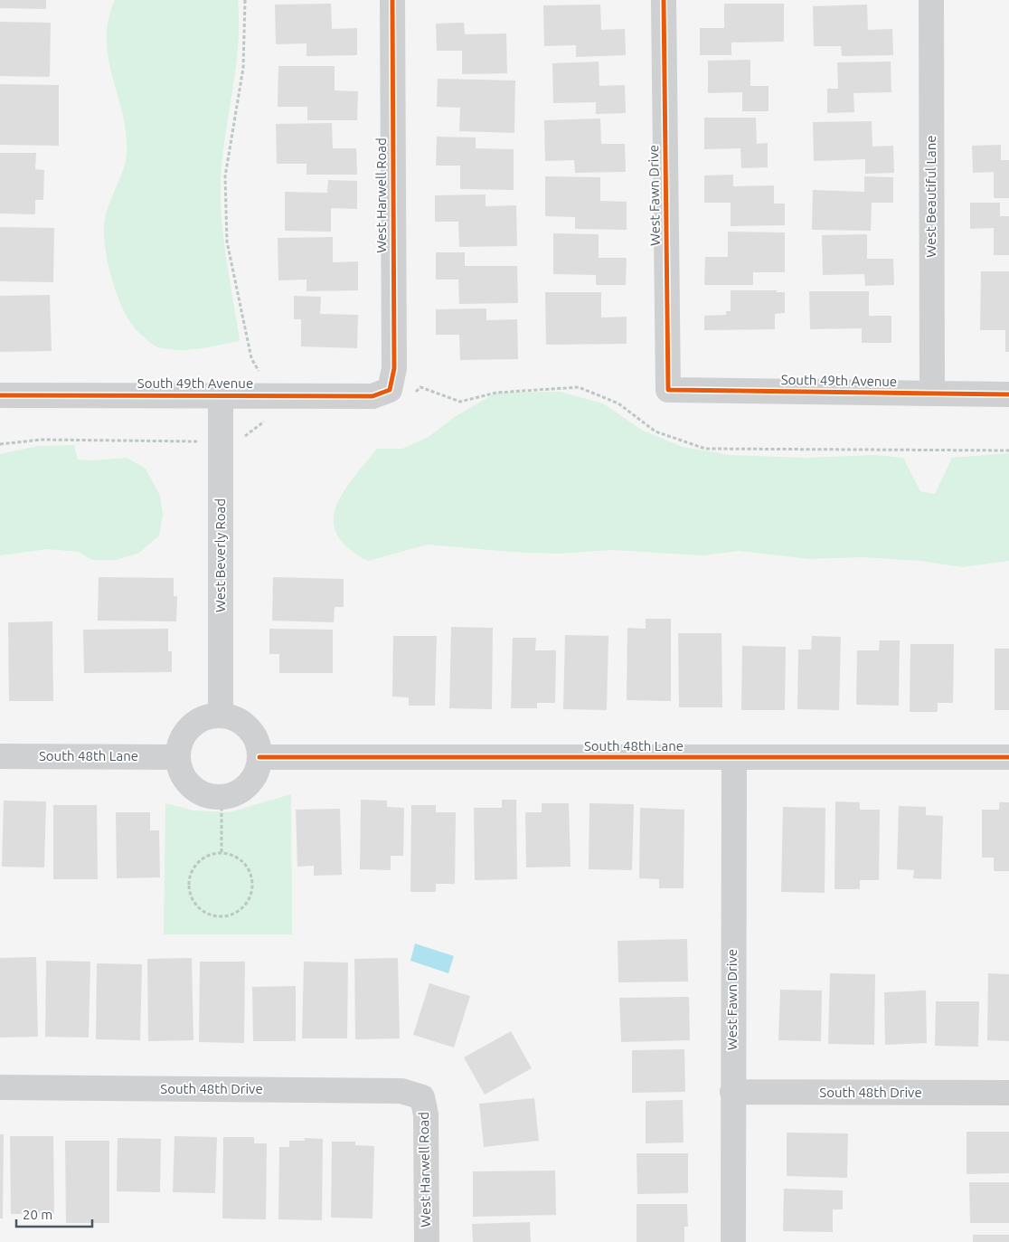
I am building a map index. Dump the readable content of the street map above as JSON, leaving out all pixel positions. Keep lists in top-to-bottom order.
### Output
{
  "streets": {
    "street": [
      "West Harwell Road",
      "West Fawn Drive",
      "West Beautiful Lane",
      "South 49th Avenue",
      "West Beverly Road",
      "South 48th Lane",
      "South 48th Drive"
    ]
  },
  "crossings": [
    ["West Harwell Road", "South 49th Avenue"],
    ["West Harwell Road", "South 48th Drive"],
    ["West Fawn Drive", "South 49th Avenue"],
    ["West Fawn Drive", "South 48th Lane"],
    ["West Fawn Drive", "South 48th Drive"],
    ["West Beautiful Lane", "South 49th Avenue"],
    ["South 49th Avenue", "West Beverly Road"],
    ["West Beverly Road", "South 48th Lane"]
  ],
  "scale_bar": "20 m"
}
